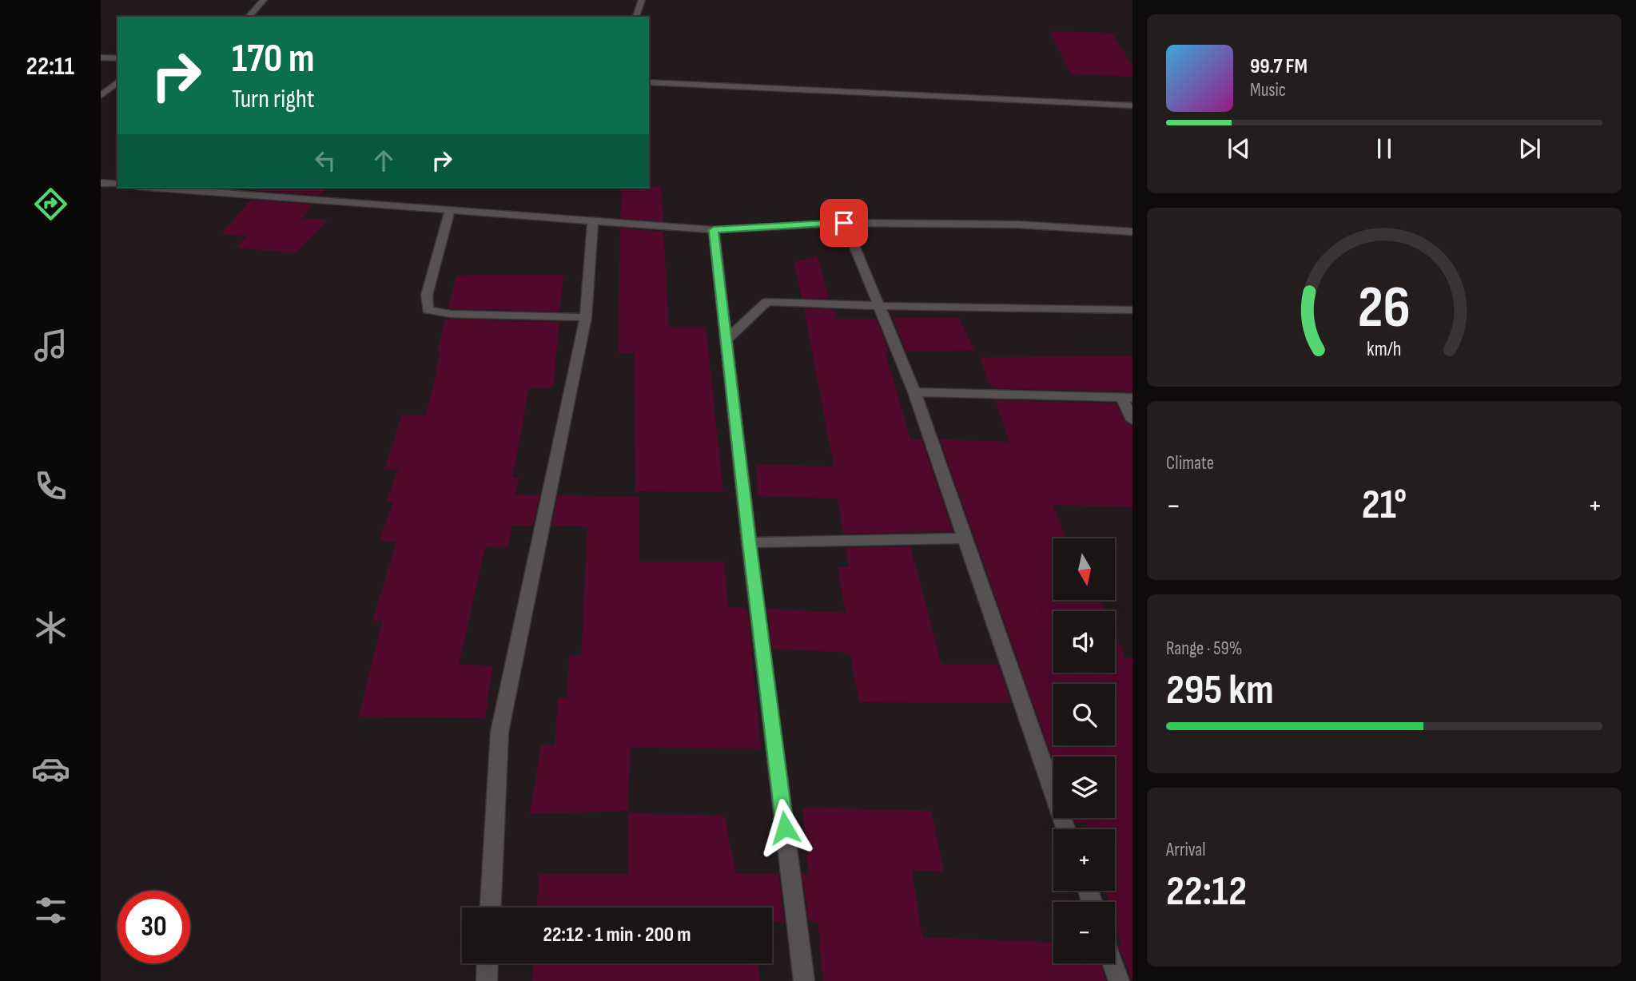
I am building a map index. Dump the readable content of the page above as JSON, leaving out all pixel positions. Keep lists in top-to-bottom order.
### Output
{
  "north": "bottom",
  "page": {
    "tabs": "22:11",
    "turn": ["170 m", "Turn right"],
    "song": ["99.7 FM", "Music"],
    "tile": [
      "Climate",
      ["Range · 59%", "295 km"],
      ["Arrival", "22:12"]
    ],
    "heat": ["−", "21°", "+"],
    "map_buttons": ["+", "−"],
    "limit": "30",
    "trip": "22:12 · 1 min · 200 m",
    "gauge": ["26", "km/h"]
  }
}
